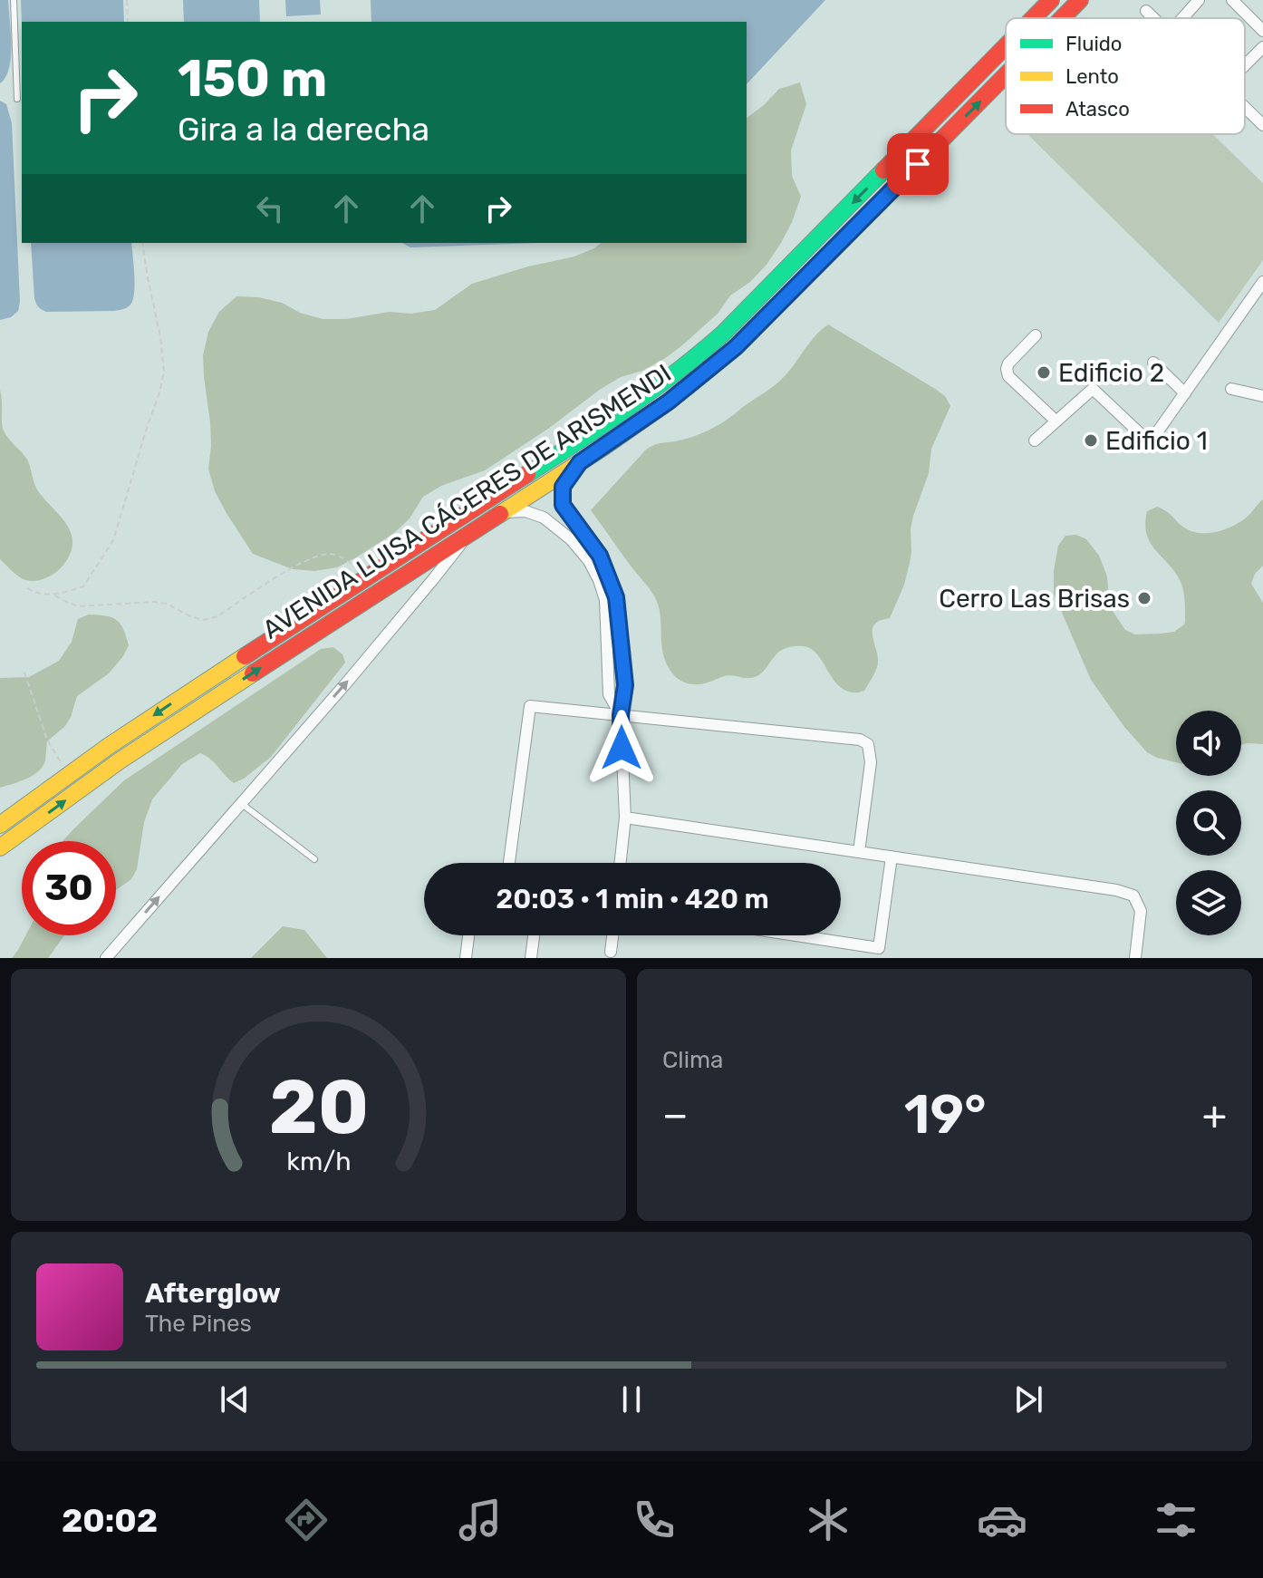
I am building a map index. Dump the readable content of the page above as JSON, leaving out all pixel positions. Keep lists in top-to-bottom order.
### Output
{
  "streets": {
    "main road": ["AVENIDA LUISA CÁCERES DE ARISMENDI"]
  },
  "places": ["Edificio 2", "Edificio 1", "Cerro Las Brisas"],
  "legend": ["Fluido", "Lento", "Atasco"],
  "page": {
    "turn": ["150 m", "Gira a la derecha"],
    "limit": "30",
    "trip": "20:03 · 1 min · 420 m",
    "tile": "Clima",
    "heat": ["−", "19°", "+"],
    "song": ["Afterglow", "The Pines"],
    "tabs": "20:02",
    "gauge": ["20", "km/h"]
  }
}
